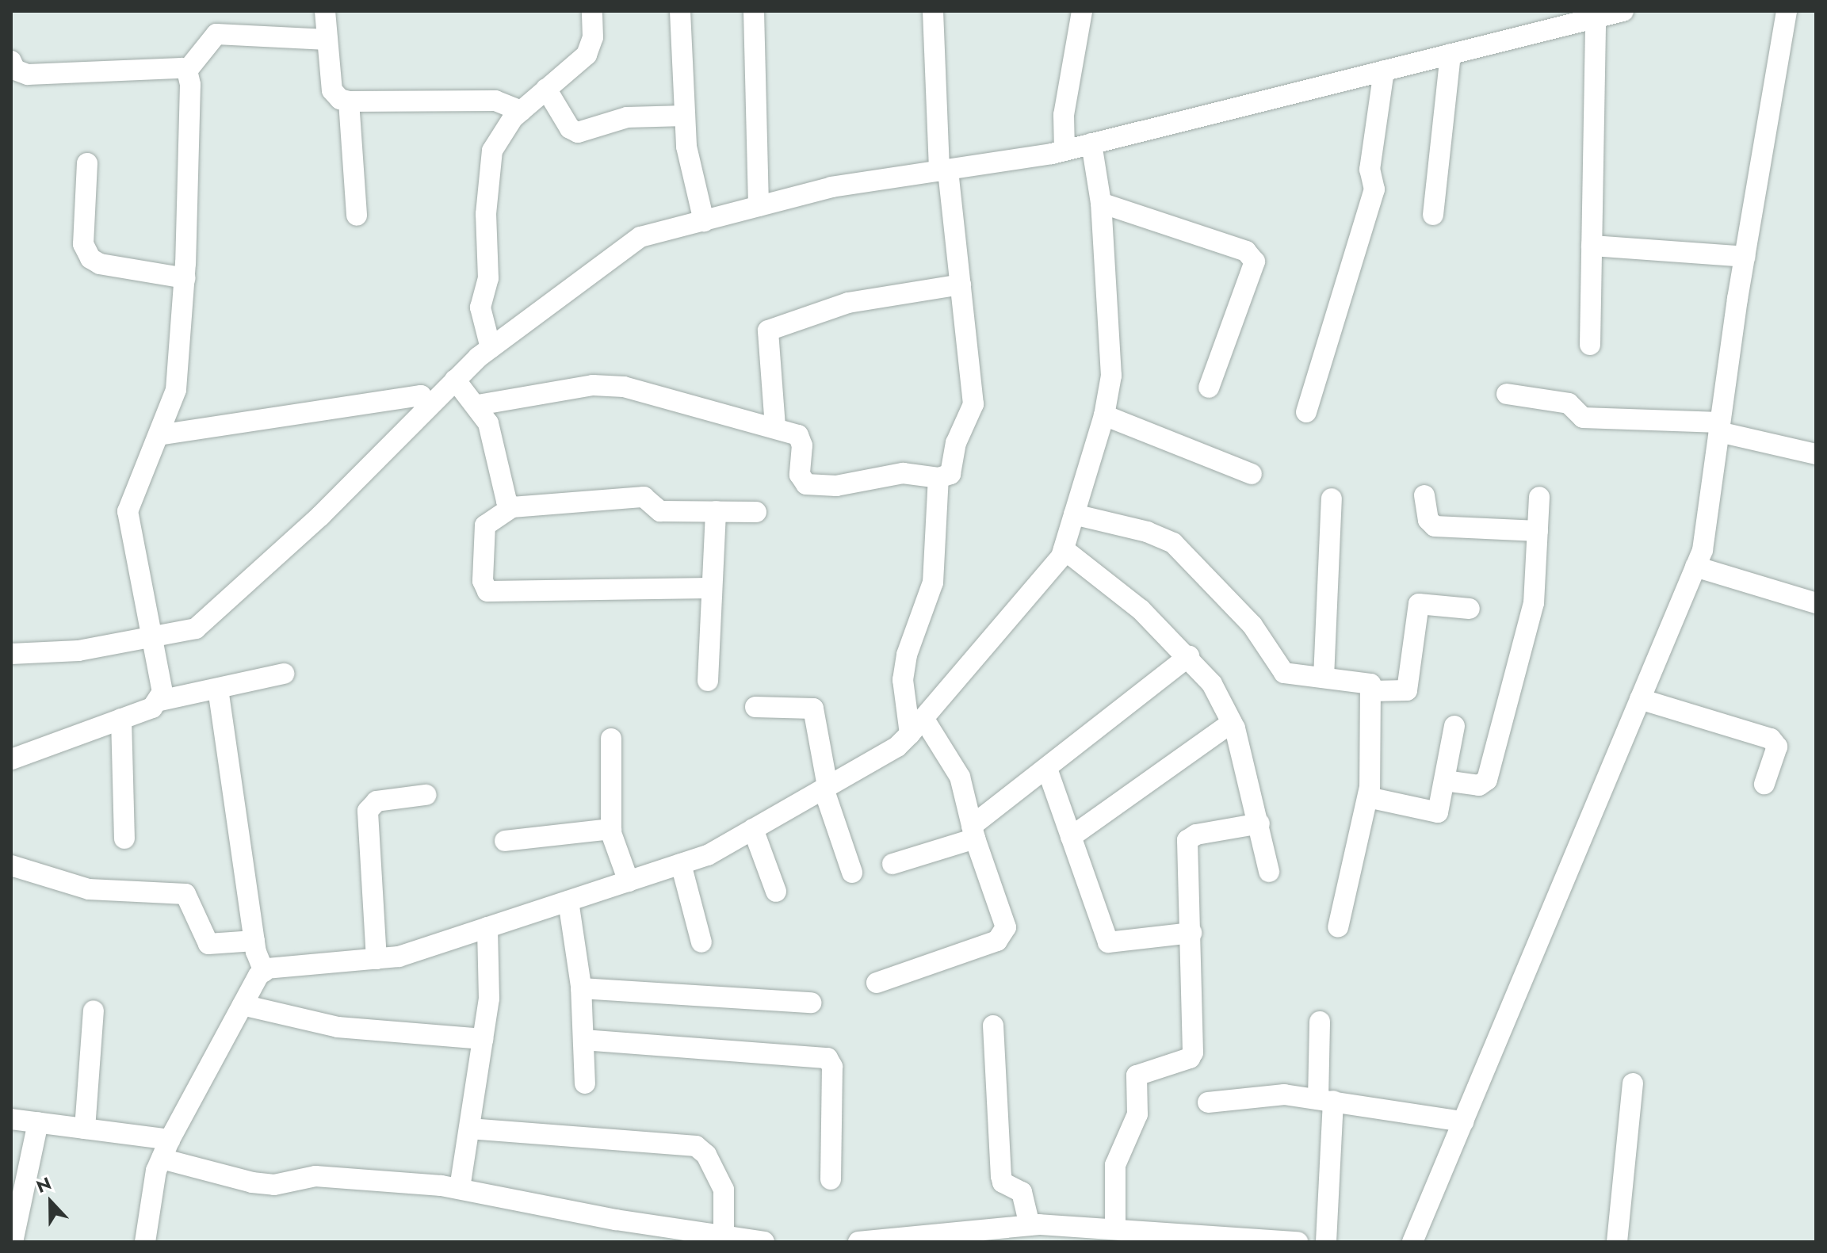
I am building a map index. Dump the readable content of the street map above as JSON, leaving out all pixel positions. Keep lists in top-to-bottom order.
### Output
{
  "north": "top"
}
